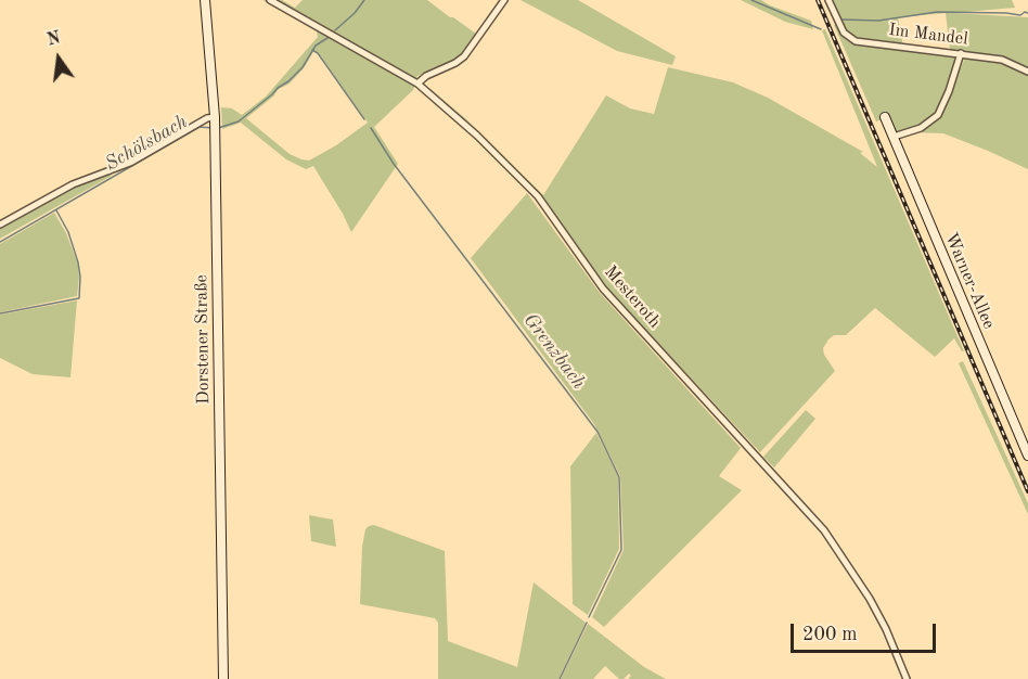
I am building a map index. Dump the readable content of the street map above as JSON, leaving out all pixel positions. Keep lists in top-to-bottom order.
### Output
{
  "streets": {
    "main road": ["Warner-Allee", "Dorstener Straße"],
    "street": ["Im Mandel", "Mesteroth"]
  },
  "water": ["Schölsbach", "Grenzbach"],
  "scale_bar": "200 m",
  "north": "top"
}
